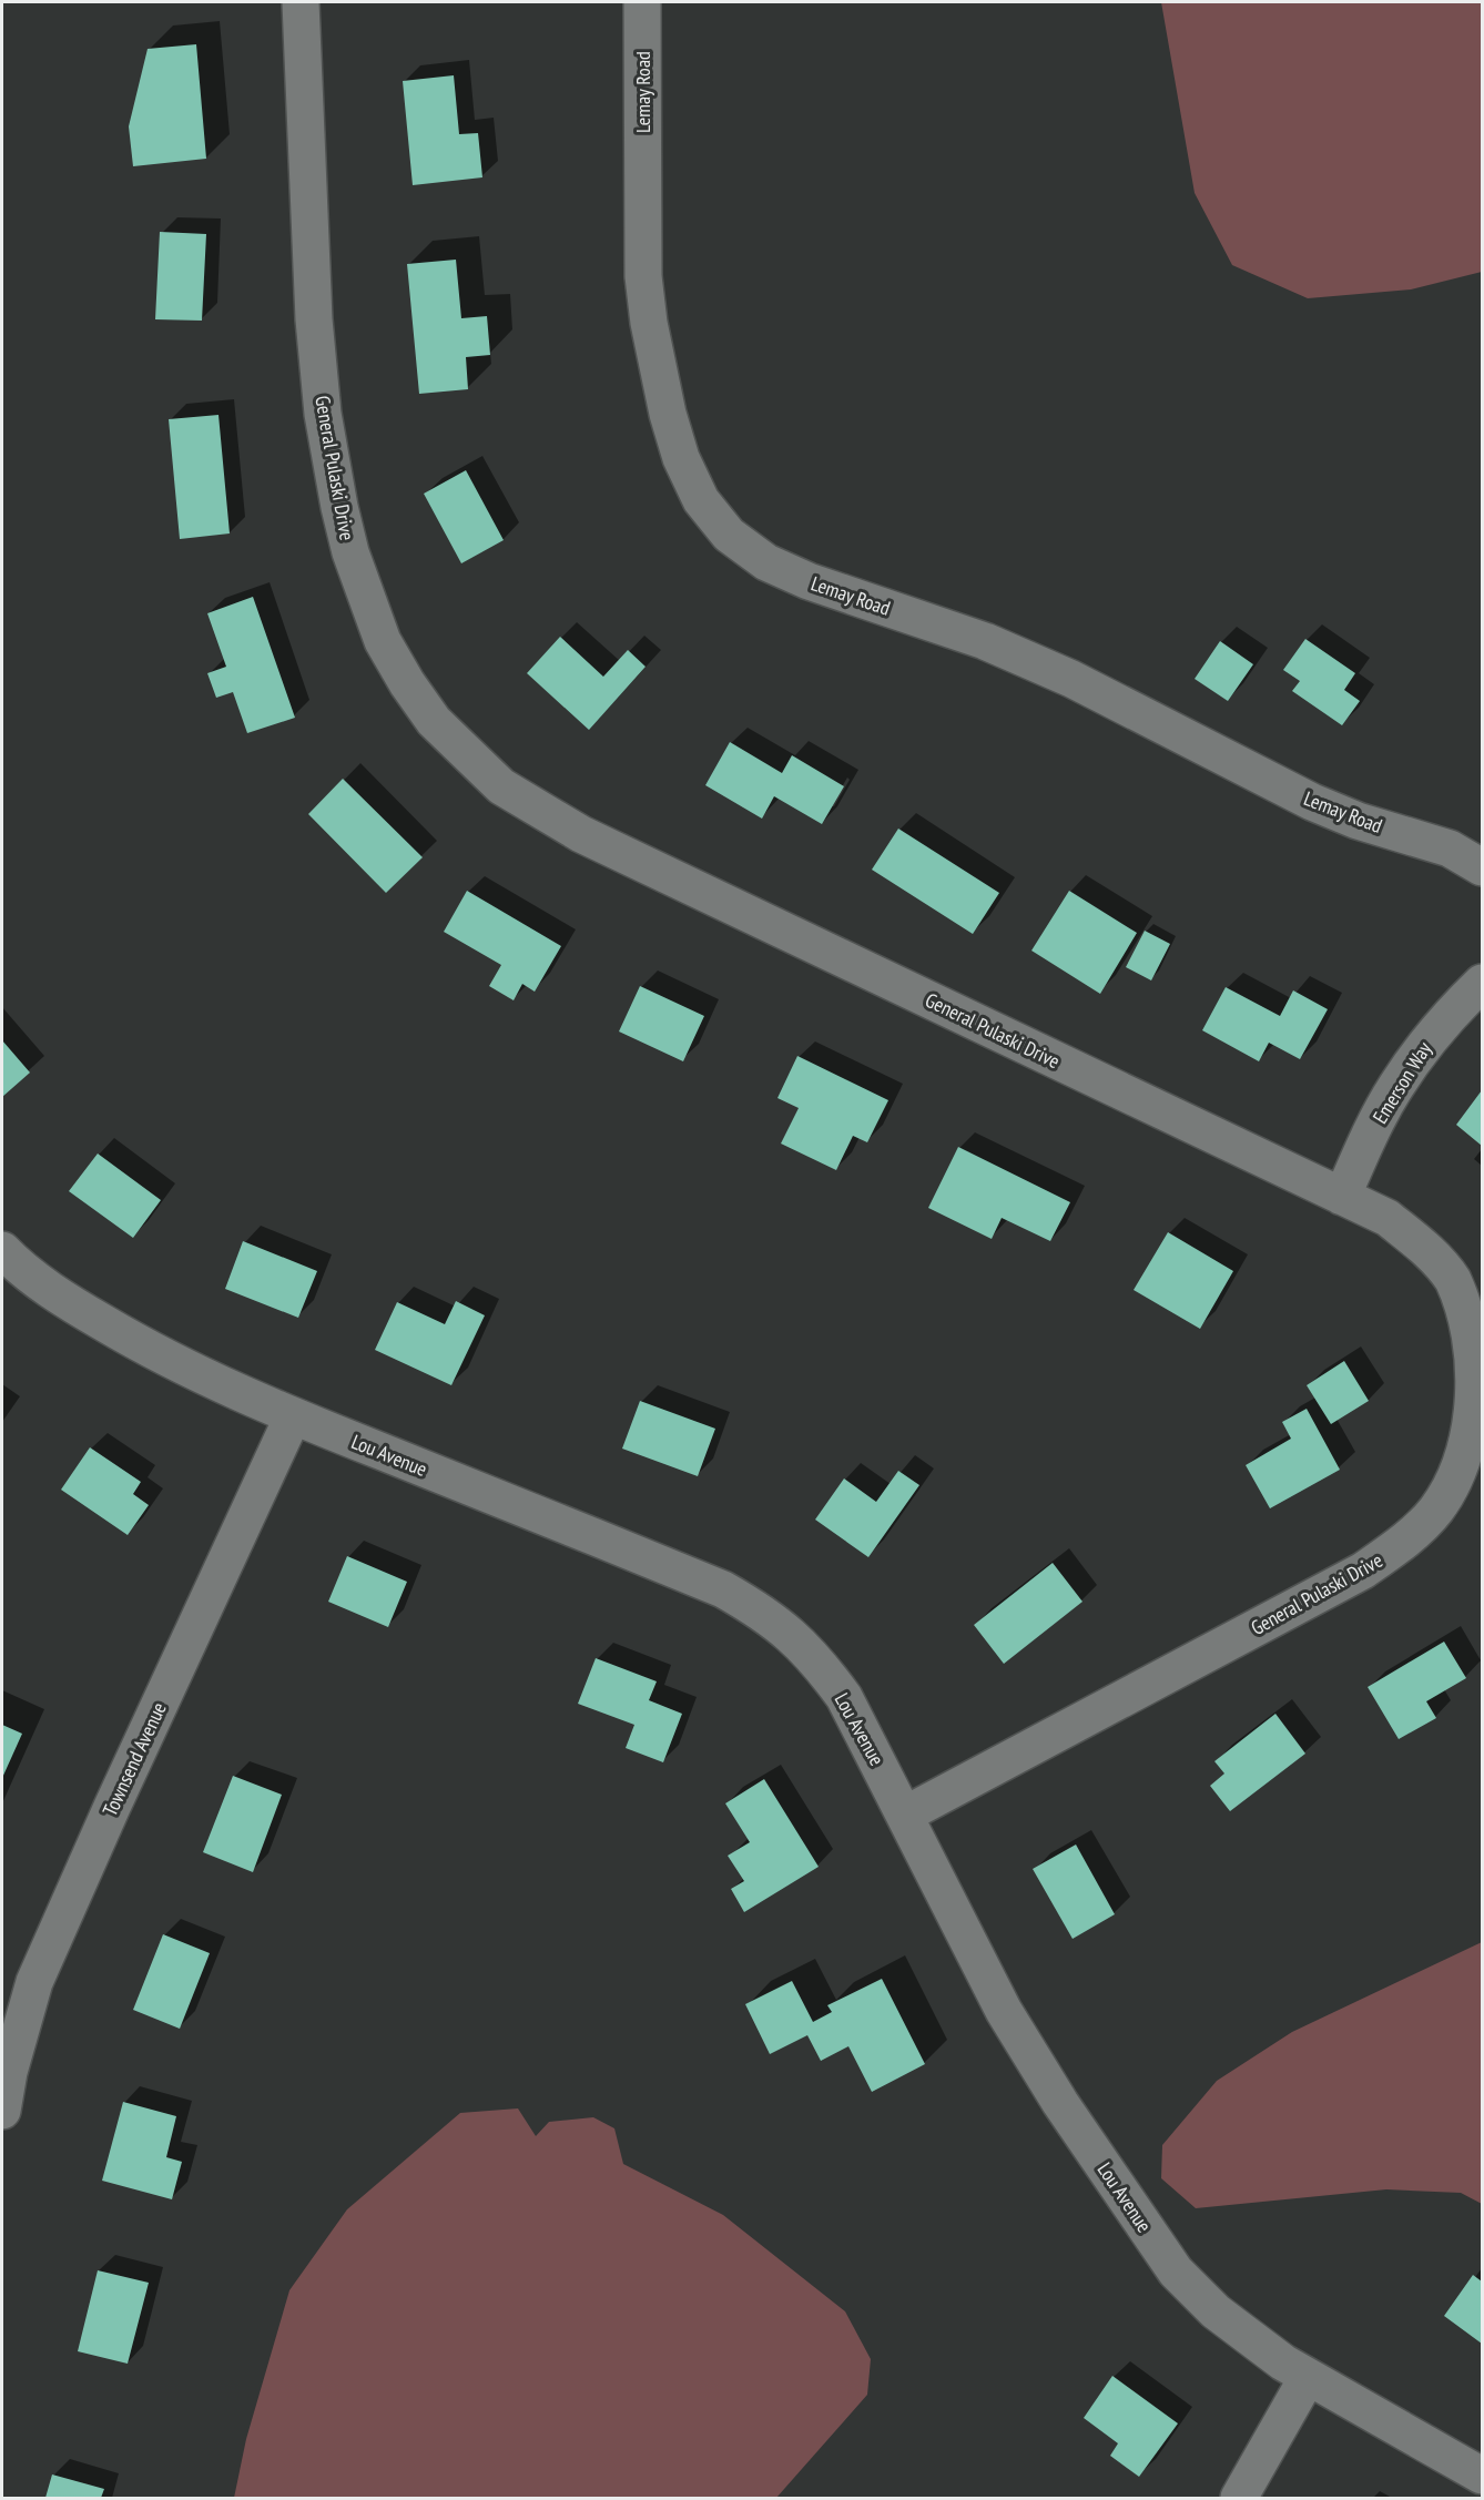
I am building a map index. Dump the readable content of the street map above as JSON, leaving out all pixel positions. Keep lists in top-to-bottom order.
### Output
{
  "streets": {
    "street": [
      "Lemay Road",
      "General Pulaski Drive",
      "Emerson Way",
      "Lou Avenue",
      "Townsend Avenue"
    ]
  },
  "crossings": [
    ["General Pulaski Drive", "Emerson Way"],
    ["General Pulaski Drive", "Lou Avenue"],
    ["Lou Avenue", "Townsend Avenue"]
  ]
}
